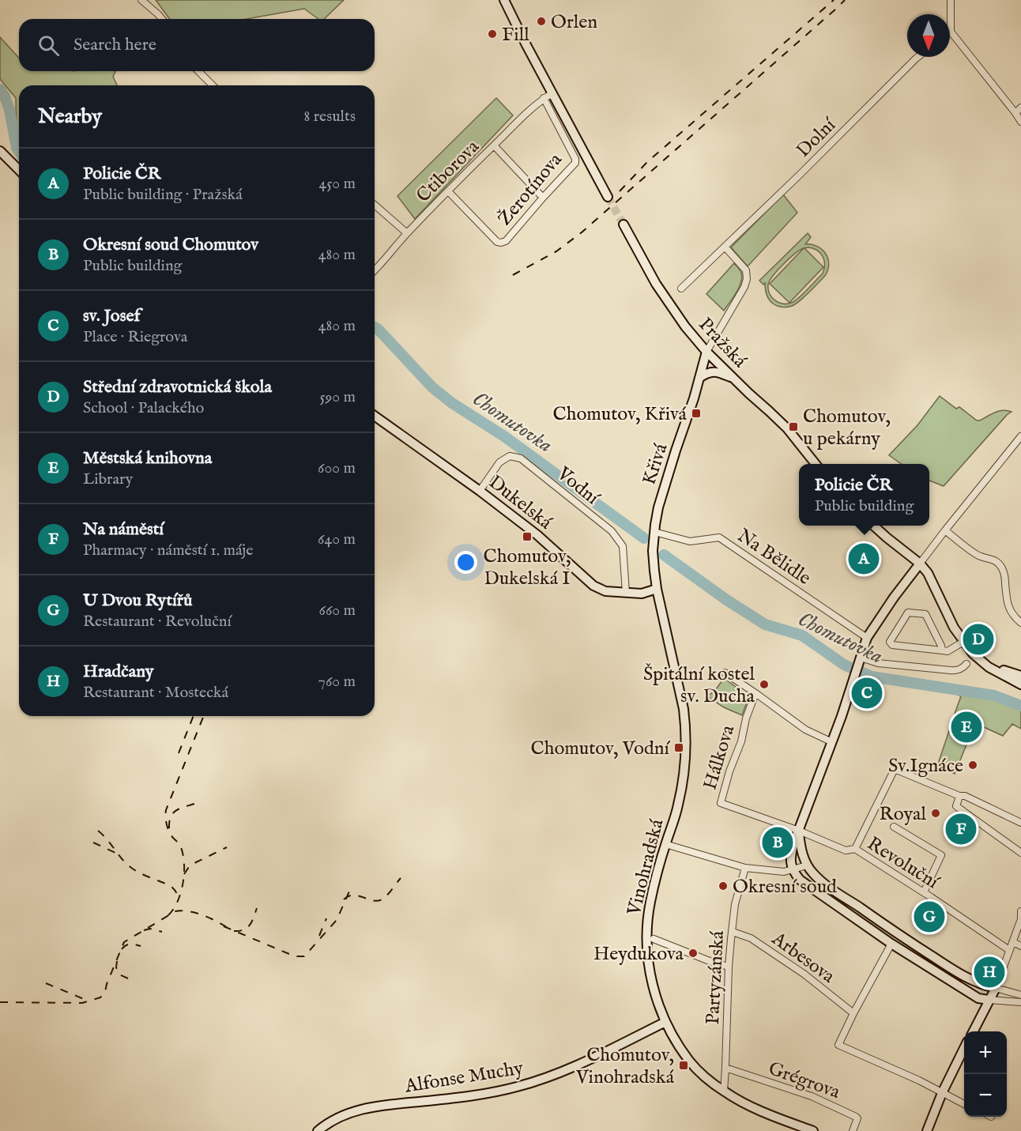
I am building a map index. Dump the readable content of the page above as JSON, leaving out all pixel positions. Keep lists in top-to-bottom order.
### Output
{
  "streets": {
    "street": [
      "Dolní",
      "Ctiborova",
      "Žerotínova",
      "Pražská",
      "Křivá",
      "Vodní",
      "Dukelská",
      "Na Bělidle",
      "Hálkova",
      "Revoluční",
      "Vinohradská",
      "Arbesova",
      "Partyzánská",
      "Alfonse Muchy",
      "Grégrova"
    ]
  },
  "crossings": [
    ["Ctiborova", "Žerotínova"],
    ["Pražská", "Křivá"],
    ["Křivá", "Dukelská"],
    ["Křivá", "Na Bělidle"],
    ["Křivá", "Vinohradská"],
    ["Vodní", "Dukelská"],
    ["Dukelská", "Vinohradská"],
    ["Hálkova", "Revoluční"],
    ["Vinohradská", "Partyzánská"],
    ["Vinohradská", "Alfonse Muchy"],
    ["Arbesova", "Partyzánská"],
    ["Partyzánská", "Grégrova"]
  ],
  "water": ["Chomutovka"],
  "places": {
    "other": [
      "Orlen",
      "Fill",
      "Špitální kostel sv. Ducha",
      "Sv.Ignáce",
      "Royal",
      "Okresní soud",
      "Heydukova"
    ],
    "transit": [
      "Chomutov, Křivá",
      "Chomutov, u pekárny",
      "Chomutov, Dukelská I",
      "Chomutov, Vodní",
      "Chomutov, Vinohradská"
    ]
  },
  "north": "bottom",
  "page": {
    "search": "Search here",
    "heading": ["Nearby", "8 results"],
    "list": [
      {
        "mark": "A",
        "name": "Policie ČR",
        "note": "Public building · Pražská",
        "value": "450 m"
      },
      {
        "mark": "B",
        "name": "Okresní soud Chomutov",
        "note": "Public building",
        "value": "480 m"
      },
      {
        "mark": "C",
        "name": "sv. Josef",
        "note": "Place · Riegrova",
        "value": "480 m"
      },
      {
        "mark": "D",
        "name": "Střední zdravotnická škola",
        "note": "School · Palackého",
        "value": "590 m"
      },
      {
        "mark": "E",
        "name": "Městská knihovna",
        "note": "Library",
        "value": "600 m"
      },
      {
        "mark": "F",
        "name": "Na náměstí",
        "note": "Pharmacy · náměstí 1. máje",
        "value": "640 m"
      },
      {
        "mark": "G",
        "name": "U Dvou Rytířů",
        "note": "Restaurant · Revoluční",
        "value": "660 m"
      },
      {
        "mark": "H",
        "name": "Hradčany",
        "note": "Restaurant · Mostecká",
        "value": "760 m"
      }
    ],
    "popup": ["Policie ČR", "Public building"],
    "pins": [
      "A",
      "D",
      "C",
      "E",
      "F",
      "B",
      "G",
      "H"
    ],
    "map_buttons": ["+", "−"]
  }
}
